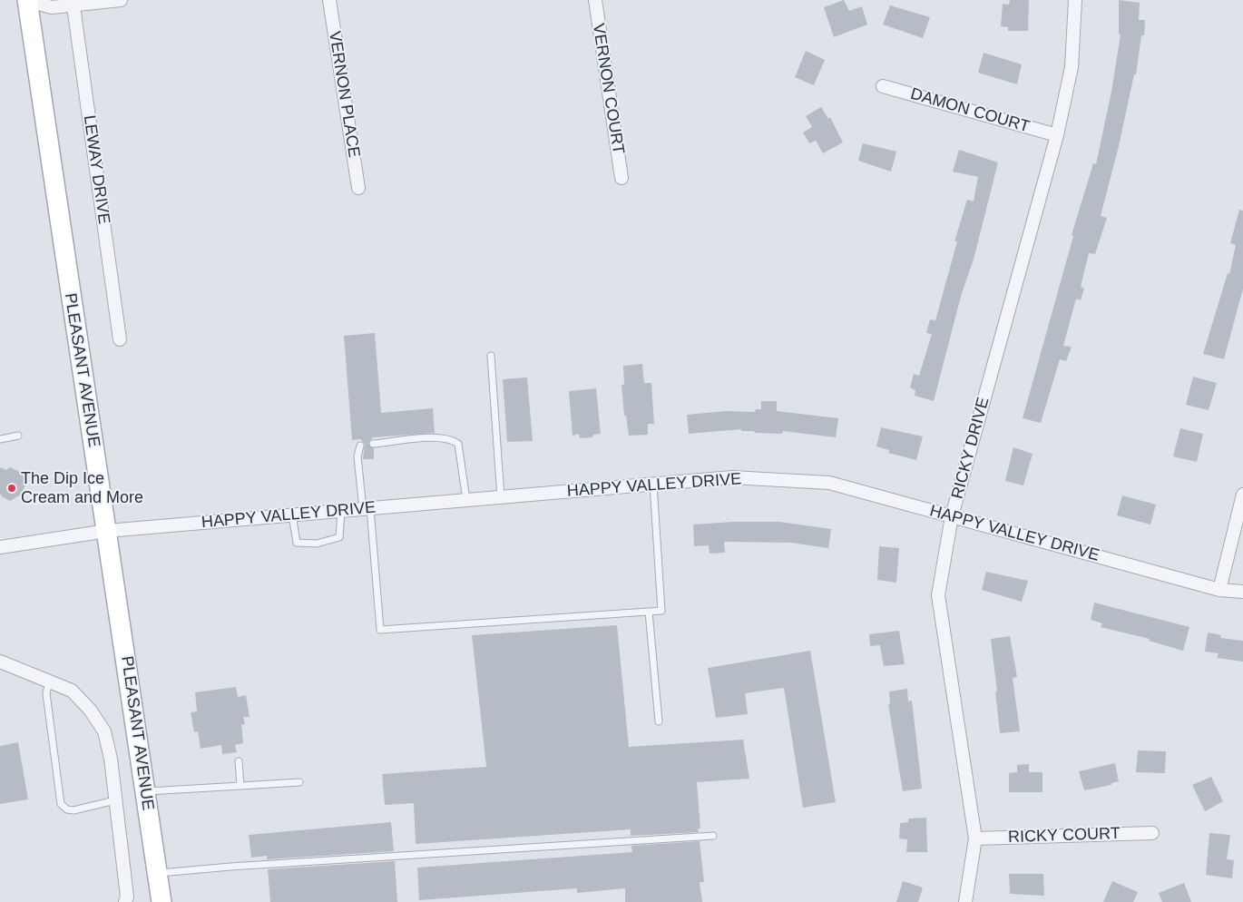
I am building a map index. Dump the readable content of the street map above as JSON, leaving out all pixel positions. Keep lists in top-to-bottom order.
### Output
{
  "streets": {
    "main road": ["PLEASANT AVENUE"],
    "street": [
      "VERNON COURT",
      "VERNON PLACE",
      "DAMON COURT",
      "LEWAY DRIVE",
      "RICKY DRIVE",
      "HAPPY VALLEY DRIVE",
      "RICKY COURT"
    ]
  },
  "crossings": [
    ["DAMON COURT", "RICKY DRIVE"],
    ["PLEASANT AVENUE", "HAPPY VALLEY DRIVE"],
    ["RICKY DRIVE", "HAPPY VALLEY DRIVE"],
    ["RICKY DRIVE", "RICKY COURT"]
  ],
  "places": ["The Dip Ice Cream and More"]
}
